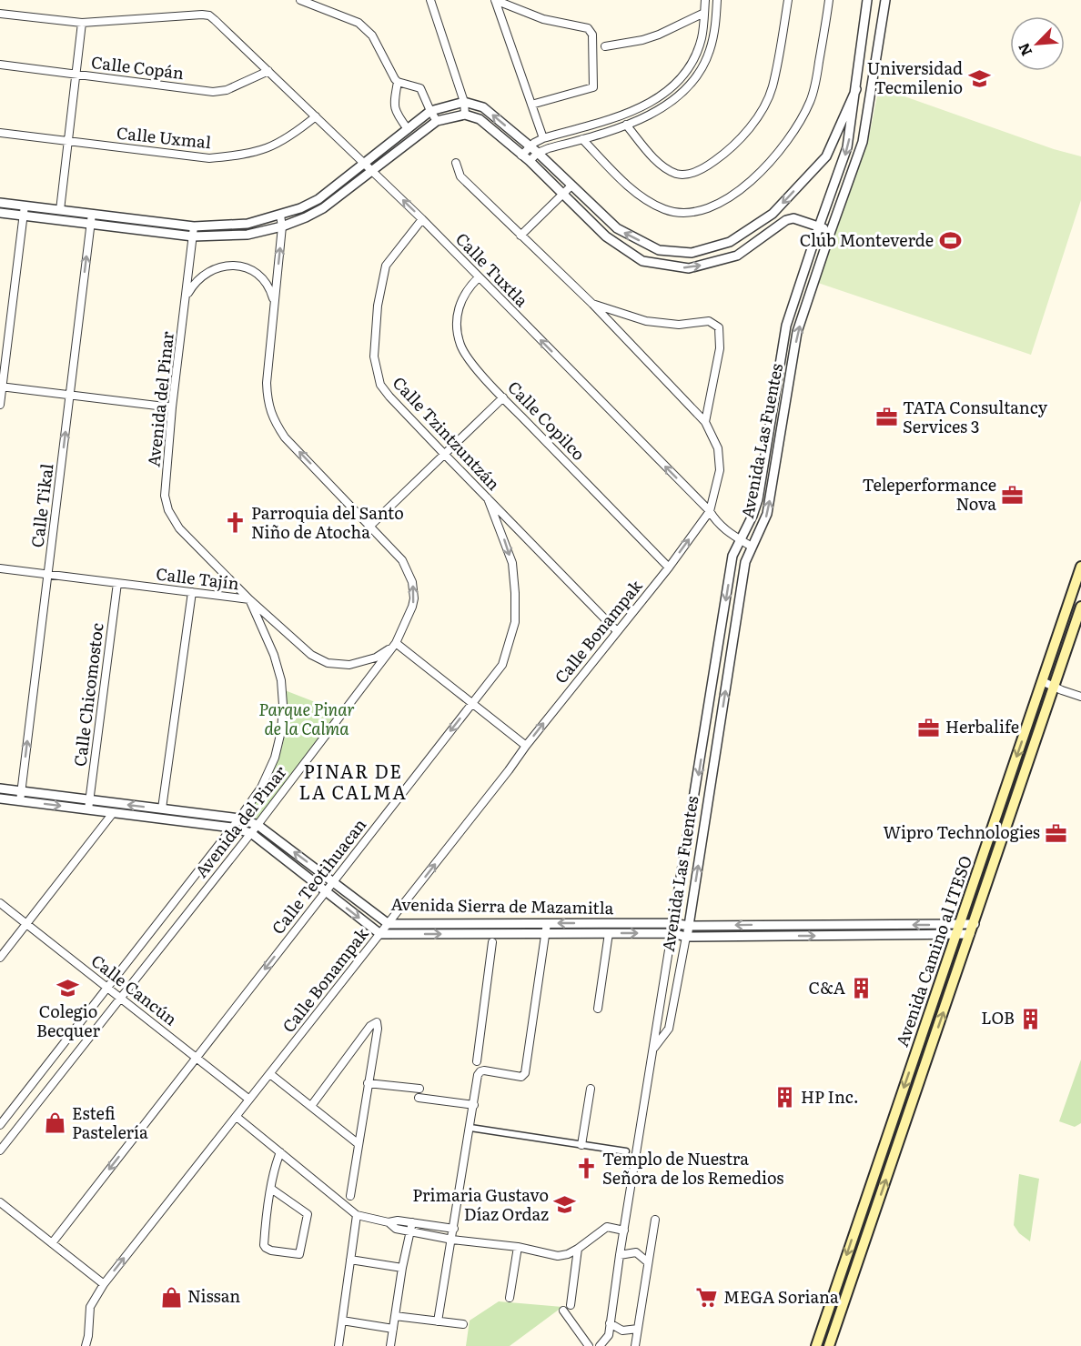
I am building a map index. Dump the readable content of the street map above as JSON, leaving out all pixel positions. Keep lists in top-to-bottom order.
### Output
{
  "streets": {
    "main road": ["Avenida Camino al ITESO"],
    "street": [
      "Calle Copán",
      "Calle Uxmal",
      "Calle Tuxtla",
      "Avenida del Pinar",
      "Calle Copilco",
      "Calle Tzintzuntzán",
      "Avenida Las Fuentes",
      "Calle Tikal",
      "Calle Tajín",
      "Calle Bonampak",
      "Calle Chicomostoc",
      "Calle Teotihuacan",
      "Avenida Sierra de Mazamitla",
      "Calle Cancún"
    ]
  },
  "crossings": [
    ["Calle Copán", "Calle Tuxtla"],
    ["Calle Uxmal", "Calle Tuxtla"],
    ["Calle Tuxtla", "Calle Copilco"],
    ["Calle Tuxtla", "Calle Tzintzuntzán"],
    ["Calle Tuxtla", "Avenida Las Fuentes"],
    ["Calle Tuxtla", "Calle Bonampak"],
    ["Avenida del Pinar", "Calle Tajín"],
    ["Avenida del Pinar", "Avenida Sierra de Mazamitla"],
    ["Avenida del Pinar", "Calle Cancún"],
    ["Calle Copilco", "Calle Bonampak"],
    ["Calle Tzintzuntzán", "Calle Bonampak"],
    ["Calle Tzintzuntzán", "Calle Teotihuacan"],
    ["Avenida Las Fuentes", "Avenida Sierra de Mazamitla"],
    ["Calle Tikal", "Calle Tajín"],
    ["Calle Tikal", "Avenida Sierra de Mazamitla"],
    ["Calle Tajín", "Calle Chicomostoc"],
    ["Calle Bonampak", "Avenida Sierra de Mazamitla"],
    ["Calle Bonampak", "Calle Cancún"],
    ["Calle Chicomostoc", "Avenida Sierra de Mazamitla"],
    ["Calle Teotihuacan", "Avenida Sierra de Mazamitla"],
    ["Calle Teotihuacan", "Calle Cancún"],
    ["Avenida Sierra de Mazamitla", "Avenida Camino al ITESO"]
  ],
  "one_way": ["Calle Tikal", "Calle Bonampak", "Calle Teotihuacan"],
  "districts": ["PINAR DE LA CALMA"],
  "parks": ["Parque Pinar de la Calma"],
  "places": {
    "school or university": ["Universidad Tecmilenio", "Colegio Becquer", "Primaria Gustavo Díaz Ordaz"],
    "sports": ["Club Monteverde"],
    "office": [
      "TATA Consultancy Services 3",
      "Teleperformance Nova",
      "Herbalife",
      "Wipro Technologies"
    ],
    "church": ["Parroquia del Santo Niño de Atocha", "Templo de Nuestra Señora de los Remedios"],
    "building": ["C&A", "LOB", "HP Inc."],
    "shop": ["Estefi Pastelería", "Nissan"],
    "supermarket": ["MEGA Soriana"]
  },
  "north": "bottom left"
}
